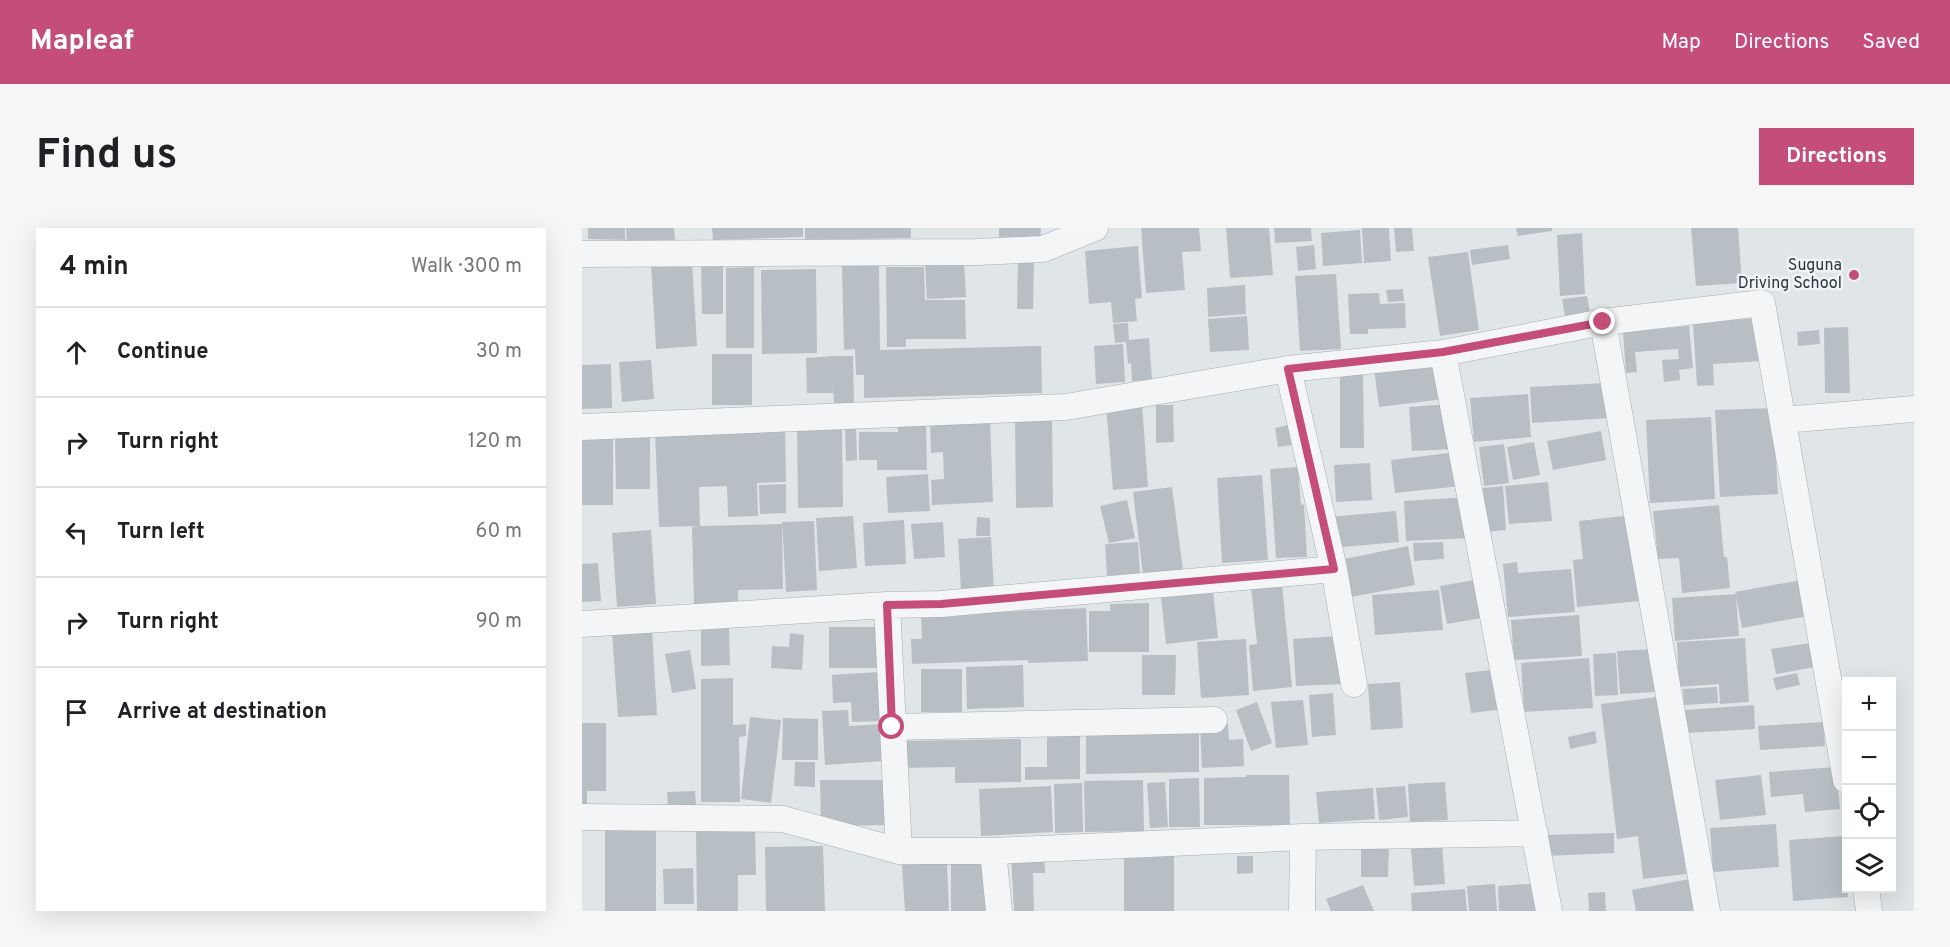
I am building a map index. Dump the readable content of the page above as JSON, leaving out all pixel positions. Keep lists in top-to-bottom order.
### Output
{
  "places": ["Suguna Driving School"],
  "page": {
    "header": "Mapleaf",
    "nav": ["Map", "Directions", "Saved"],
    "buttons": "Directions",
    "title": "Find us",
    "heading": ["4 min", "Walk · 300 m"],
    "list": [
      ["Continue", "30 m"],
      ["Turn right", "120 m"],
      ["Turn left", "60 m"],
      ["Turn right", "90 m"],
      "Arrive at destination"
    ],
    "map_buttons": ["+", "−"]
  }
}
